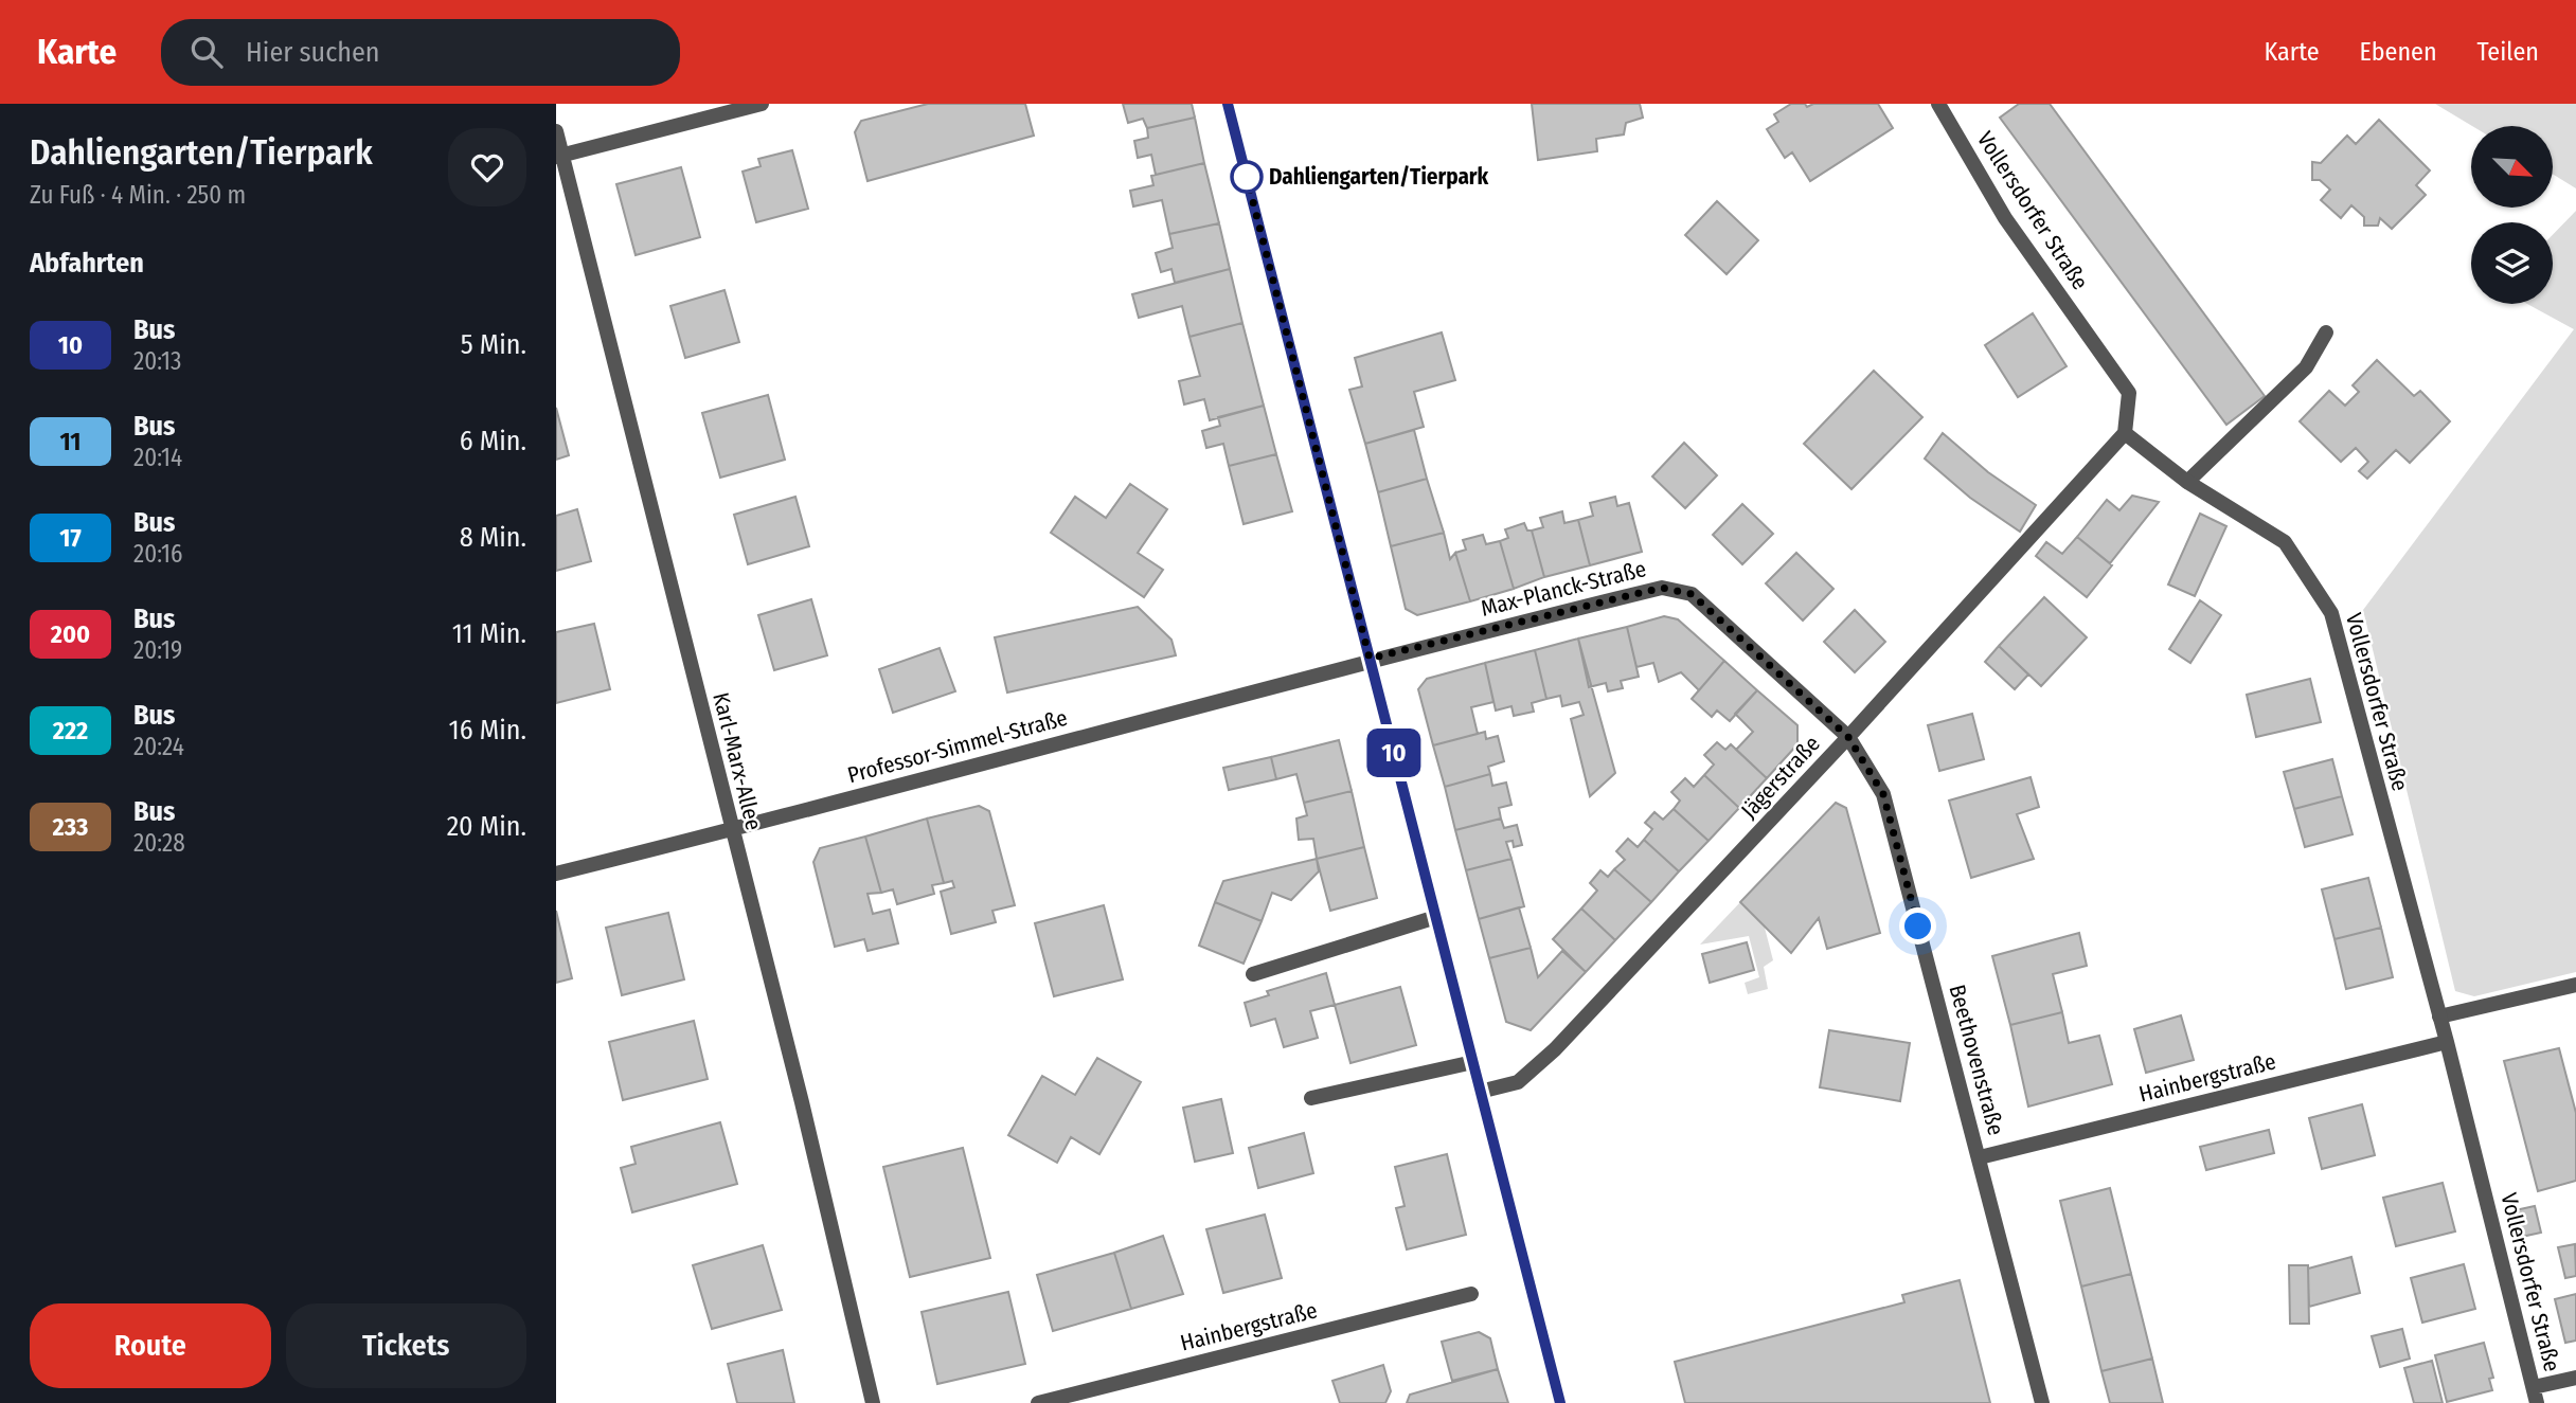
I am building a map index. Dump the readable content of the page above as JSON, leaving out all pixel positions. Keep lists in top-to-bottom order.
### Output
{
  "streets": {
    "street": [
      "Vollersdorfer Straße",
      "Max-Planck-Straße",
      "Professor-Simmel-Straße",
      "Karl-Marx-Allee",
      "Jägerstraße",
      "Beethovenstraße",
      "Hainbergstraße"
    ]
  },
  "crossings": [
    ["Vollersdorfer Straße", "Jägerstraße"],
    ["Vollersdorfer Straße", "Hainbergstraße"],
    ["Max-Planck-Straße", "Professor-Simmel-Straße"],
    ["Max-Planck-Straße", "Jägerstraße"],
    ["Max-Planck-Straße", "Beethovenstraße"],
    ["Professor-Simmel-Straße", "Karl-Marx-Allee"],
    ["Jägerstraße", "Beethovenstraße"],
    ["Beethovenstraße", "Hainbergstraße"]
  ],
  "places": ["Dahliengarten/Tierpark"],
  "lines": ["bus line 10"],
  "north": "bottom right",
  "page": {
    "header": "Karte",
    "search": "Hier suchen",
    "nav": ["Karte", "Ebenen", "Teilen"],
    "heading": [
      ["Dahliengarten/Tierpark", "Zu Fuß · 4 Min. · 250 m"],
      "Abfahrten"
    ],
    "on_map": "10",
    "list": [
      {
        "mark": "10",
        "name": "Bus",
        "note": "20:13",
        "value": "5 Min."
      },
      {
        "mark": "11",
        "name": "Bus",
        "note": "20:14",
        "value": "6 Min."
      },
      {
        "mark": "17",
        "name": "Bus",
        "note": "20:16",
        "value": "8 Min."
      },
      {
        "mark": "200",
        "name": "Bus",
        "note": "20:19",
        "value": "11 Min."
      },
      {
        "mark": "222",
        "name": "Bus",
        "note": "20:24",
        "value": "16 Min."
      },
      {
        "mark": "233",
        "name": "Bus",
        "note": "20:28",
        "value": "20 Min."
      }
    ],
    "buttons": ["Route", "Tickets"]
  }
}
